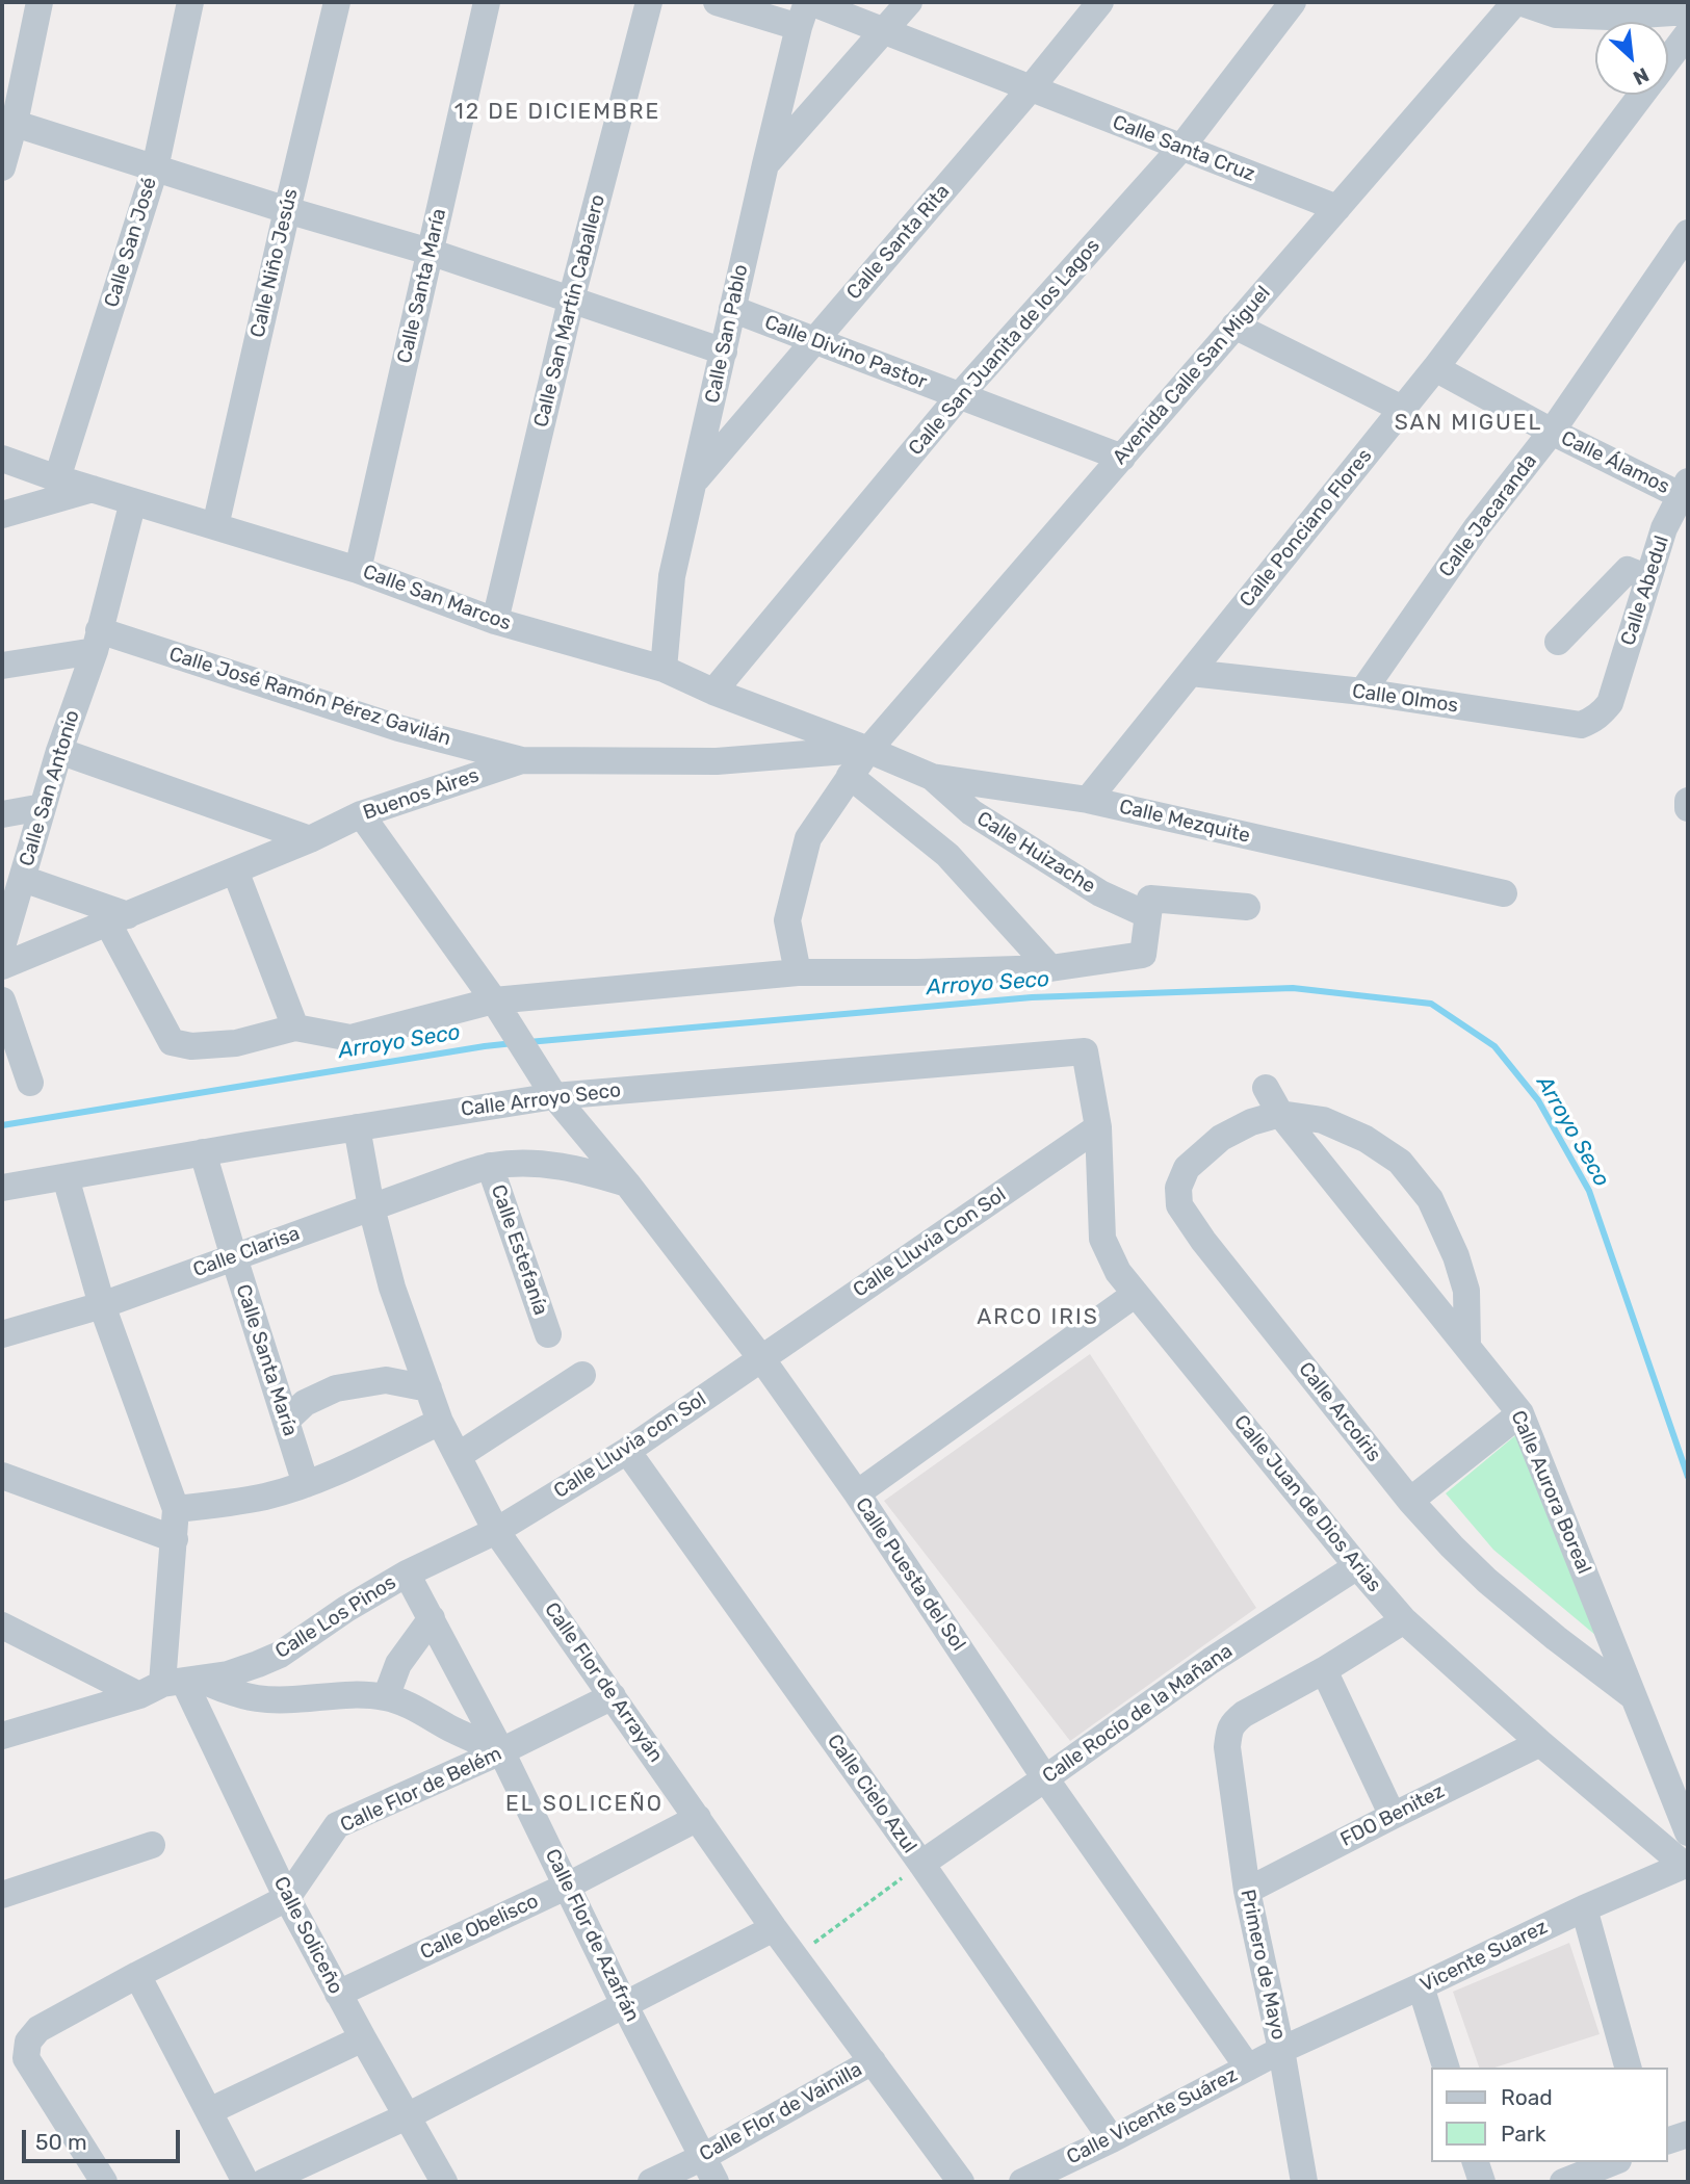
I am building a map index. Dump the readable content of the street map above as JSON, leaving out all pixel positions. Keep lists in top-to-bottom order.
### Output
{
  "streets": {
    "street": [
      "Calle Santa Cruz",
      "Calle San José",
      "Calle Santa Rita",
      "Calle Niño Jesús",
      "Calle Santa María",
      "Calle San Martín Caballero",
      "Calle San Pablo",
      "Calle San Juanita de los Lagos",
      "Calle Divino Pastor",
      "Avenida Calle San Miguel",
      "Calle Álamos",
      "Calle Jacaranda",
      "Calle Ponciano Flores",
      "Calle Abedul",
      "Calle San Marcos",
      "Calle José Ramón Pérez Gavilán",
      "Calle Olmos",
      "Calle San Antonio",
      "Buenos Aires",
      "Calle Mezquite",
      "Calle Huizache",
      "Calle Arroyo Seco",
      "Calle Lluvia Con Sol",
      "Calle Estefanía",
      "Calle Clarisa",
      "Calle Arcoíris",
      "Calle Lluvia con Sol",
      "Calle Aurora Boreal",
      "Calle Juan de Dios Arias",
      "Calle Puesta del Sol",
      "Calle Los Pinos",
      "Calle Flor de Arrayán",
      "Calle Rocío de la Mañana",
      "Calle Flor de Belém",
      "Calle Cielo Azul",
      "FDO Benitez",
      "Calle Obelisco",
      "Calle Soliceño",
      "Calle Flor de Azafrán",
      "Vicente Suarez",
      "Primero de Mayo",
      "Calle Flor de Vainilla",
      "Calle Vicente Suárez"
    ]
  },
  "crossings": [
    ["Calle Santa Cruz", "Calle Santa Rita"],
    ["Calle Santa Cruz", "Calle San Pablo"],
    ["Calle Santa Cruz", "Calle San Juanita de los Lagos"],
    ["Calle Santa Cruz", "Avenida Calle San Miguel"],
    ["Calle San José", "Calle San Marcos"],
    ["Calle Santa Rita", "Calle San Pablo"],
    ["Calle Santa Rita", "Calle Divino Pastor"],
    ["Calle Niño Jesús", "Calle San Marcos"],
    ["Calle Santa María", "Calle San Marcos"],
    ["Calle Santa María", "Calle Arroyo Seco"],
    ["Calle Santa María", "Calle Clarisa"],
    ["Calle San Martín Caballero", "Calle San Marcos"],
    ["Calle San Pablo", "Calle Divino Pastor"],
    ["Calle San Pablo", "Calle San Marcos"],
    ["Calle San Juanita de los Lagos", "Calle Divino Pastor"],
    ["Calle San Juanita de los Lagos", "Calle San Marcos"],
    ["Calle Divino Pastor", "Avenida Calle San Miguel"],
    ["Avenida Calle San Miguel", "Calle San Marcos"],
    ["Avenida Calle San Miguel", "Buenos Aires"],
    ["Avenida Calle San Miguel", "Calle Mezquite"],
    ["Calle Álamos", "Calle Jacaranda"],
    ["Calle Álamos", "Calle Ponciano Flores"],
    ["Calle Álamos", "Calle Abedul"],
    ["Calle Jacaranda", "Calle Olmos"],
    ["Calle Ponciano Flores", "Calle Olmos"],
    ["Calle Ponciano Flores", "Calle Mezquite"],
    ["Calle Abedul", "Calle Olmos"],
    ["Calle San Marcos", "Calle San Antonio"],
    ["Calle San Marcos", "Buenos Aires"],
    ["Calle San Marcos", "Calle Mezquite"],
    ["Calle José Ramón Pérez Gavilán", "Calle San Antonio"],
    ["Calle José Ramón Pérez Gavilán", "Buenos Aires"],
    ["Buenos Aires", "Calle Mezquite"],
    ["Buenos Aires", "Calle Puesta del Sol"],
    ["Calle Mezquite", "Calle Huizache"],
    ["Calle Arroyo Seco", "Calle Juan de Dios Arias"],
    ["Calle Arroyo Seco", "Calle Puesta del Sol"],
    ["Calle Arroyo Seco", "Calle Flor de Arrayán"],
    ["Calle Lluvia Con Sol", "Calle Lluvia con Sol"],
    ["Calle Lluvia Con Sol", "Calle Juan de Dios Arias"],
    ["Calle Lluvia Con Sol", "Calle Puesta del Sol"],
    ["Calle Estefanía", "Calle Clarisa"],
    ["Calle Clarisa", "Calle Puesta del Sol"],
    ["Calle Clarisa", "Calle Flor de Arrayán"],
    ["Calle Arcoíris", "Calle Aurora Boreal"],
    ["Calle Lluvia con Sol", "Calle Puesta del Sol"],
    ["Calle Lluvia con Sol", "Calle Los Pinos"],
    ["Calle Lluvia con Sol", "Calle Flor de Arrayán"],
    ["Calle Lluvia con Sol", "Calle Cielo Azul"],
    ["Calle Juan de Dios Arias", "Calle Rocío de la Mañana"],
    ["Calle Juan de Dios Arias", "FDO Benitez"],
    ["Calle Juan de Dios Arias", "Vicente Suarez"],
    ["Calle Puesta del Sol", "Calle Rocío de la Mañana"],
    ["Calle Puesta del Sol", "Calle Vicente Suárez"],
    ["Calle Los Pinos", "Calle Flor de Arrayán"],
    ["Calle Los Pinos", "Calle Soliceño"],
    ["Calle Los Pinos", "Calle Flor de Azafrán"],
    ["Calle Flor de Arrayán", "Calle Flor de Belém"],
    ["Calle Flor de Arrayán", "Calle Obelisco"],
    ["Calle Flor de Arrayán", "Calle Flor de Vainilla"],
    ["Calle Rocío de la Mañana", "Calle Cielo Azul"],
    ["Calle Flor de Belém", "Calle Soliceño"],
    ["Calle Flor de Belém", "Calle Flor de Azafrán"],
    ["Calle Cielo Azul", "Calle Vicente Suárez"],
    ["FDO Benitez", "Primero de Mayo"],
    ["Calle Obelisco", "Calle Soliceño"],
    ["Calle Obelisco", "Calle Flor de Azafrán"],
    ["Calle Flor de Azafrán", "Calle Flor de Vainilla"],
    ["Vicente Suarez", "Primero de Mayo"],
    ["Vicente Suarez", "Calle Vicente Suárez"],
    ["Primero de Mayo", "Calle Vicente Suárez"]
  ],
  "districts": [
    "12 DE DICIEMBRE",
    "SAN MIGUEL",
    "ARCO IRIS",
    "EL SOLICEÑO"
  ],
  "water": ["Arroyo Seco"],
  "legend": ["Road", "Park"],
  "scale_bar": "50 m",
  "north": "bottom right"
}
